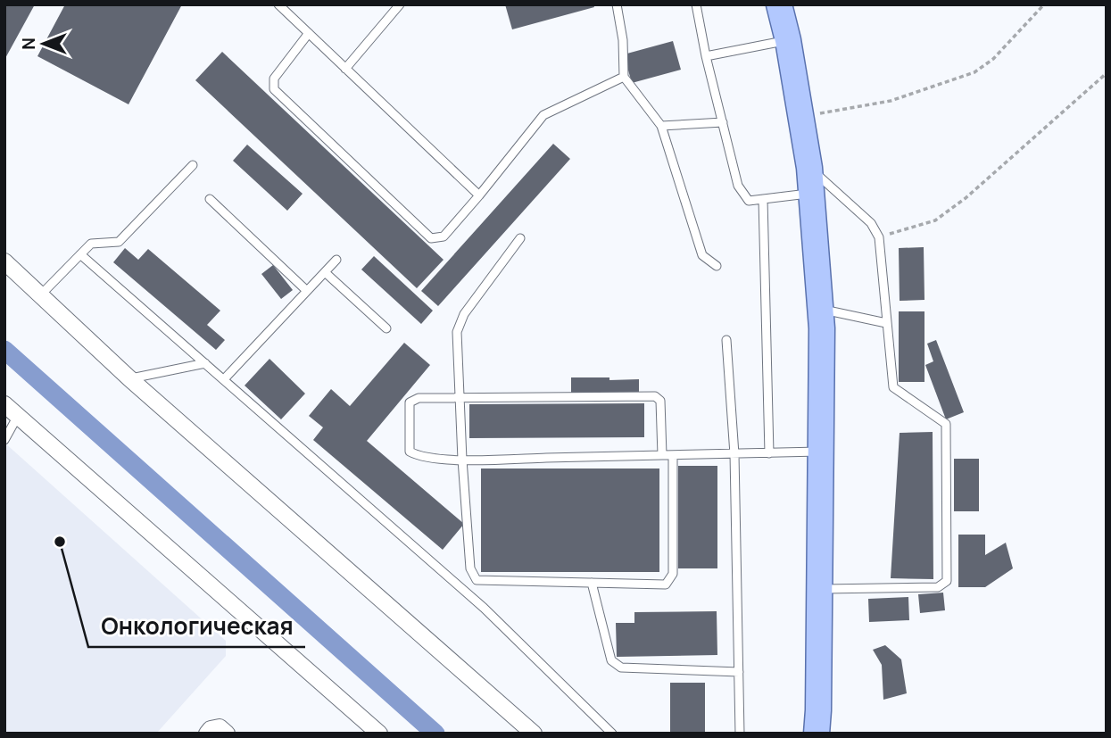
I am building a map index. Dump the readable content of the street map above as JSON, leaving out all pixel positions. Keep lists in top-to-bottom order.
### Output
{
  "places": ["Онкологическая"],
  "north": "left"
}
